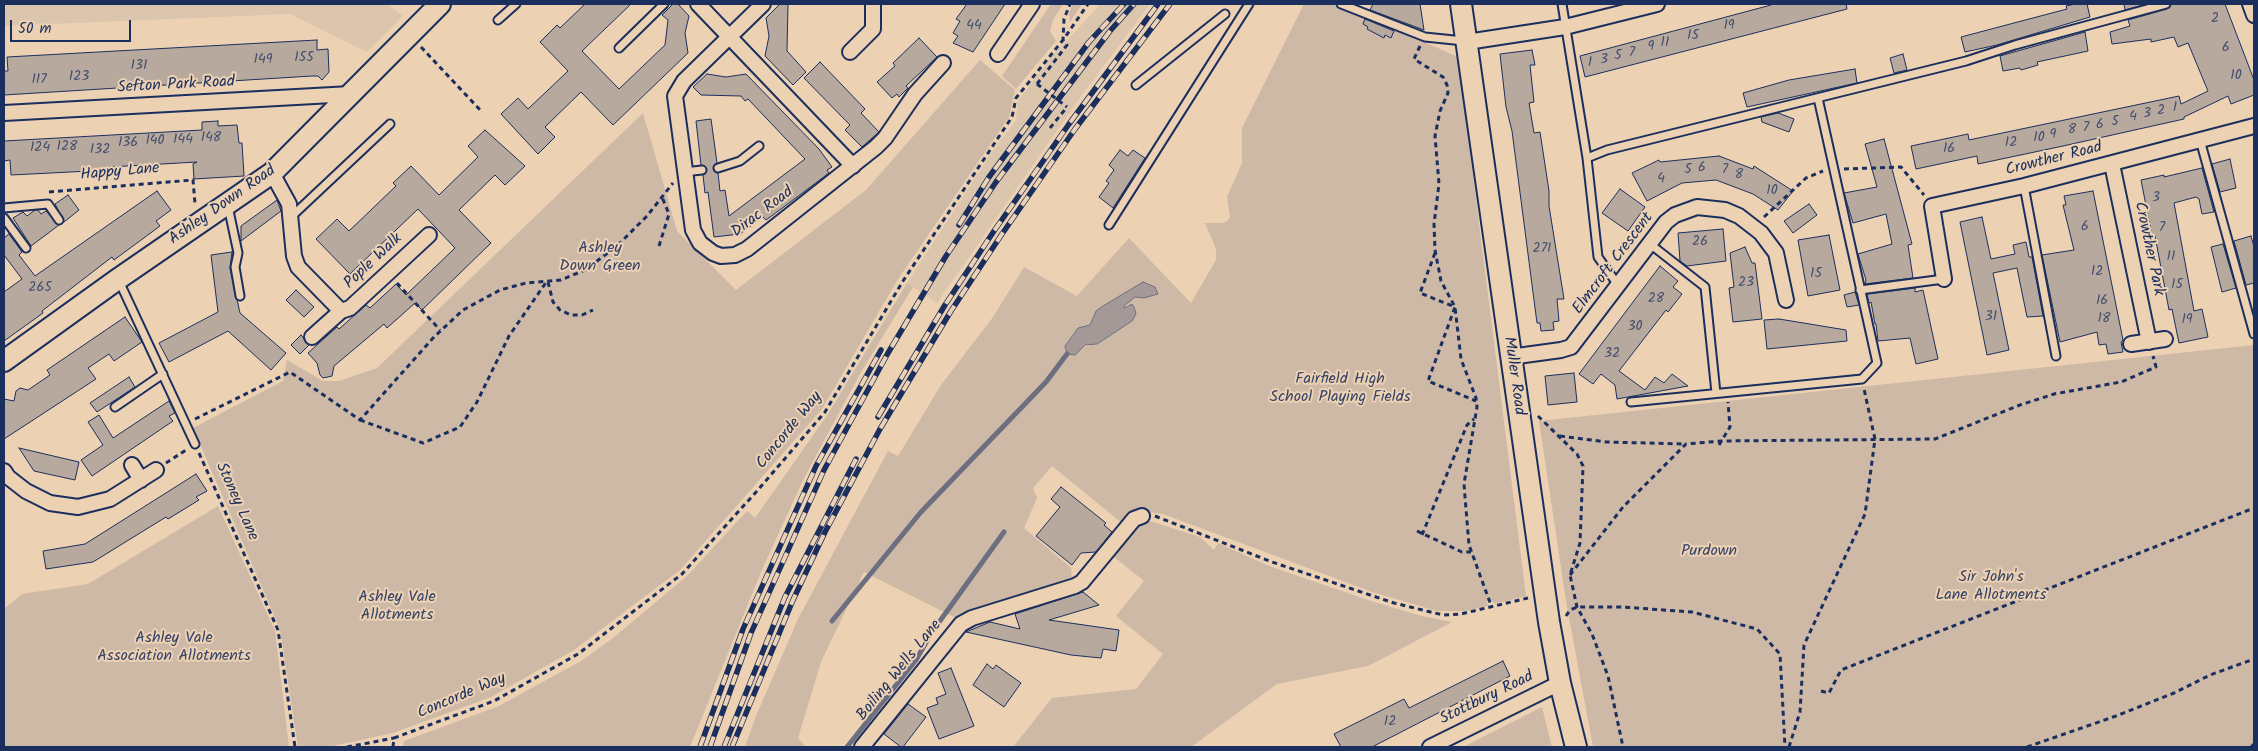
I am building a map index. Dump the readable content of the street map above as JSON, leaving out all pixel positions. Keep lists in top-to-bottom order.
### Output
{
  "streets": {
    "main road": ["Ashley Down Road", "Muller Road"],
    "street": [
      "Sefton Park Road",
      "Crowther Road",
      "Dirac Road",
      "Crowther Park",
      "Pople Walk",
      "Elmcroft Crescent",
      "Boiling Wells Lane",
      "Stottbury Road"
    ],
    "path": ["Happy Lane", "Concorde Way", "Stoney Lane"]
  },
  "crossings": [
    ["Sefton Park Road", "Ashley Down Road"],
    ["Crowther Road", "Crowther Park"],
    ["Happy Lane", "Ashley Down Road"],
    ["Ashley Down Road", "Pople Walk"],
    ["Elmcroft Crescent", "Muller Road"],
    ["Muller Road", "Stottbury Road"]
  ],
  "parks": [
    "Ashley Down Green",
    "Fairfield High School Playing Fields",
    "Purdown",
    "Sir John's Lane Allotments",
    "Ashley Vale Allotments",
    "Ashley Vale Association Allotments"
  ],
  "house_numbers": [
    "2",
    "44",
    "19",
    "15",
    "11",
    "9",
    "6",
    "7",
    "5",
    "155",
    "149",
    "3",
    "1",
    "131",
    "10",
    "123",
    "117",
    "1",
    "2",
    "3",
    "4",
    "5",
    "6",
    "7",
    "8",
    "9",
    "148",
    "10",
    "144",
    "140",
    "136",
    "12",
    "128",
    "124",
    "16",
    "132",
    "6",
    "5",
    "7",
    "8",
    "4",
    "10",
    "3",
    "6",
    "7",
    "26",
    "271",
    "11",
    "12",
    "15",
    "23",
    "15",
    "265",
    "28",
    "16",
    "31",
    "18",
    "19",
    "30",
    "32",
    "12"
  ],
  "scale_bar": "50 m"
}
